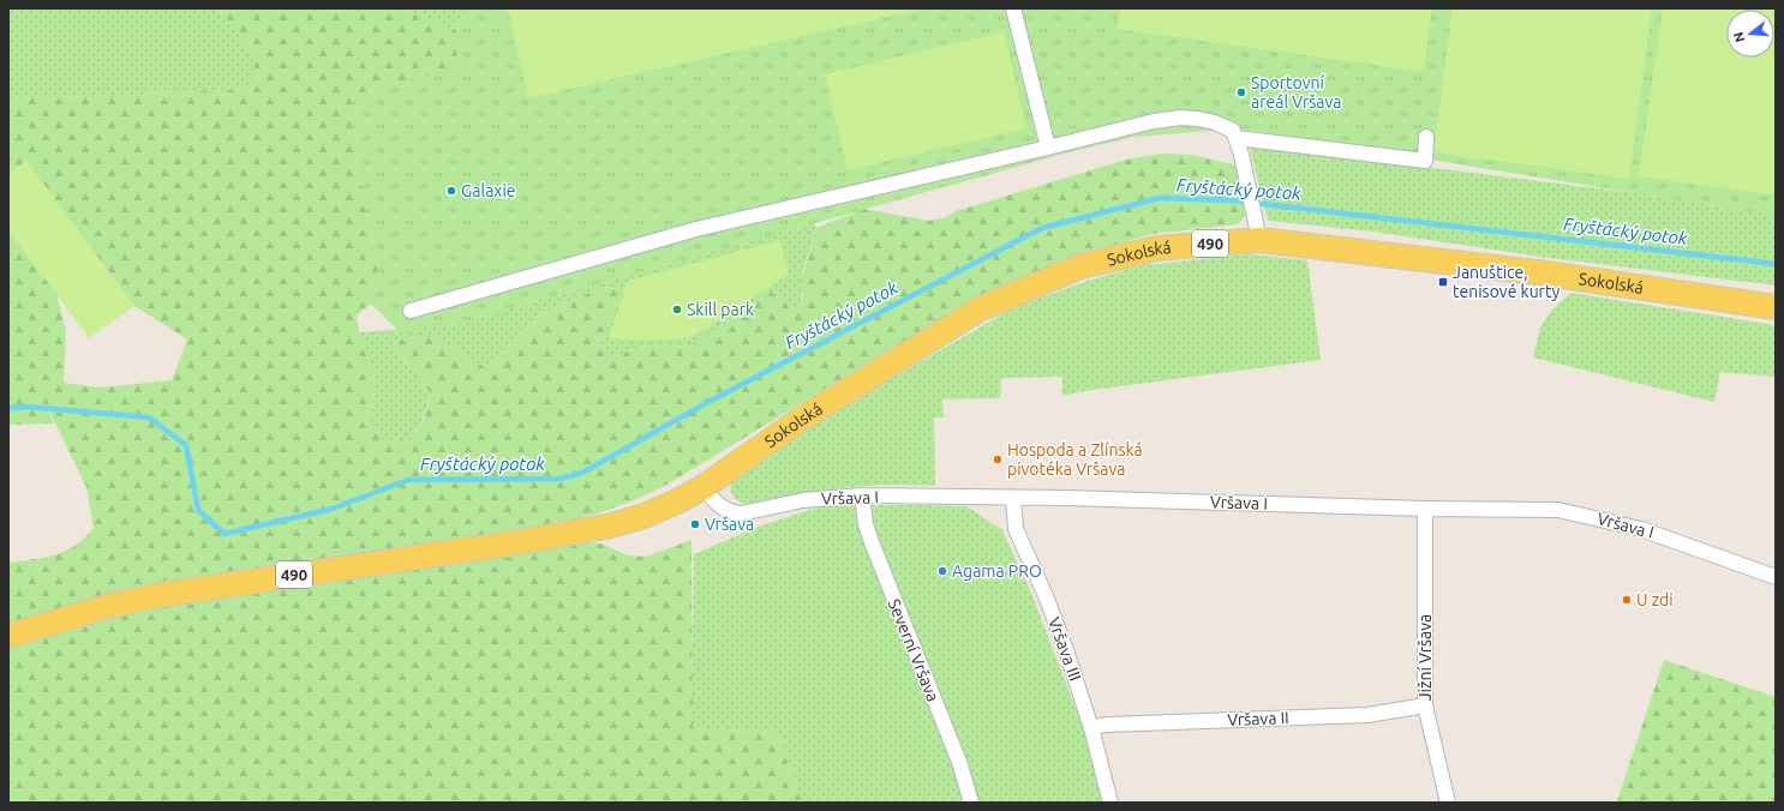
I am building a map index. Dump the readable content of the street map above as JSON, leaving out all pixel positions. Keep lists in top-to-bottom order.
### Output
{
  "streets": {
    "main road": ["490", "Sokolská"],
    "street": [
      "Vršava I",
      "Vršava III",
      "Severní Vršava",
      "Jižní Vršava",
      "Vršava II"
    ]
  },
  "crossings": [
    ["490", "Sokolská"],
    ["490", "Vršava I"],
    ["Sokolská", "Vršava I"],
    ["Vršava I", "Vršava III"],
    ["Vršava I", "Severní Vršava"],
    ["Vršava I", "Jižní Vršava"],
    ["Vršava III", "Vršava II"],
    ["Jižní Vršava", "Vršava II"]
  ],
  "water": ["Fryštácký potok"],
  "places": {
    "other": [
      "Sportovní areál Vršava",
      "Galaxie",
      "Skill park",
      "Hospoda a Zlínská pivotéka Vršava",
      "Vršava",
      "Agama PRO",
      "U zdi"
    ],
    "transit": ["Januštice, tenisové kurty"]
  },
  "north": "left"
}
